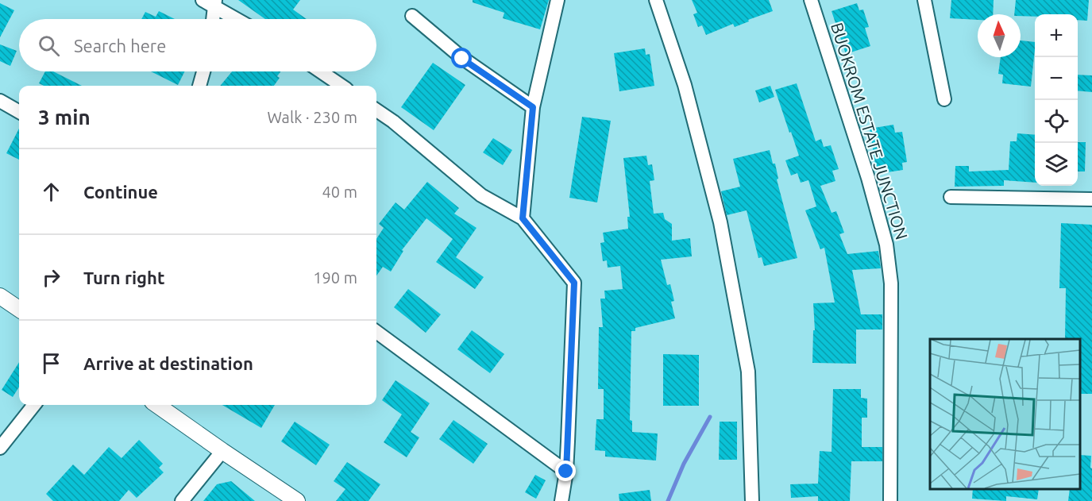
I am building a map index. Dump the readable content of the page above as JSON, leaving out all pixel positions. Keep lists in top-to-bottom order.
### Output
{
  "streets": {
    "street": ["BUOKROM ESTATE JUNCTION"]
  },
  "north": "top",
  "page": {
    "map_buttons": ["+", "−"],
    "search": "Search here",
    "heading": ["3 min", "Walk · 230 m"],
    "list": [
      ["Continue", "40 m"],
      ["Turn right", "190 m"],
      "Arrive at destination"
    ]
  }
}
